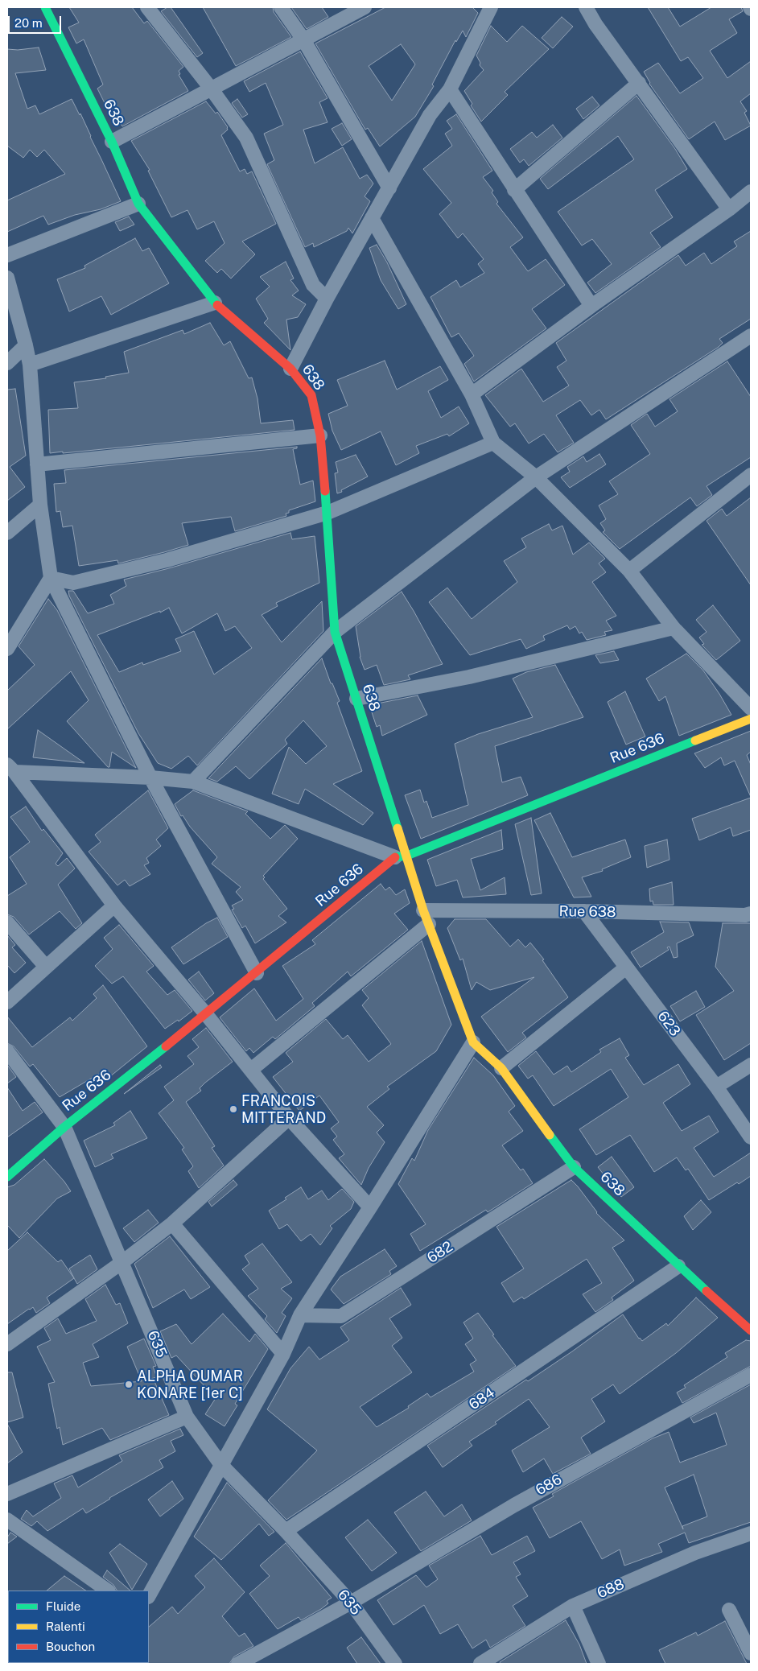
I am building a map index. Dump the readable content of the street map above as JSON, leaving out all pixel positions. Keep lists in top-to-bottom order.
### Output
{
  "streets": {
    "street": [
      "638",
      "Rue 636",
      "Rue 638",
      "623",
      "682",
      "635",
      "684",
      "686",
      "688"
    ]
  },
  "crossings": [
    ["638", "Rue 636"],
    ["638", "Rue 638"],
    ["638", "682"],
    ["638", "684"],
    ["Rue 636", "635"],
    ["Rue 638", "623"],
    ["635", "684"],
    ["635", "686"]
  ],
  "places": ["FRANCOIS MITTERAND", "ALPHA OUMAR KONARE [1er C]"],
  "legend": ["Fluide", "Ralenti", "Bouchon"],
  "scale_bar": "20 m"
}
